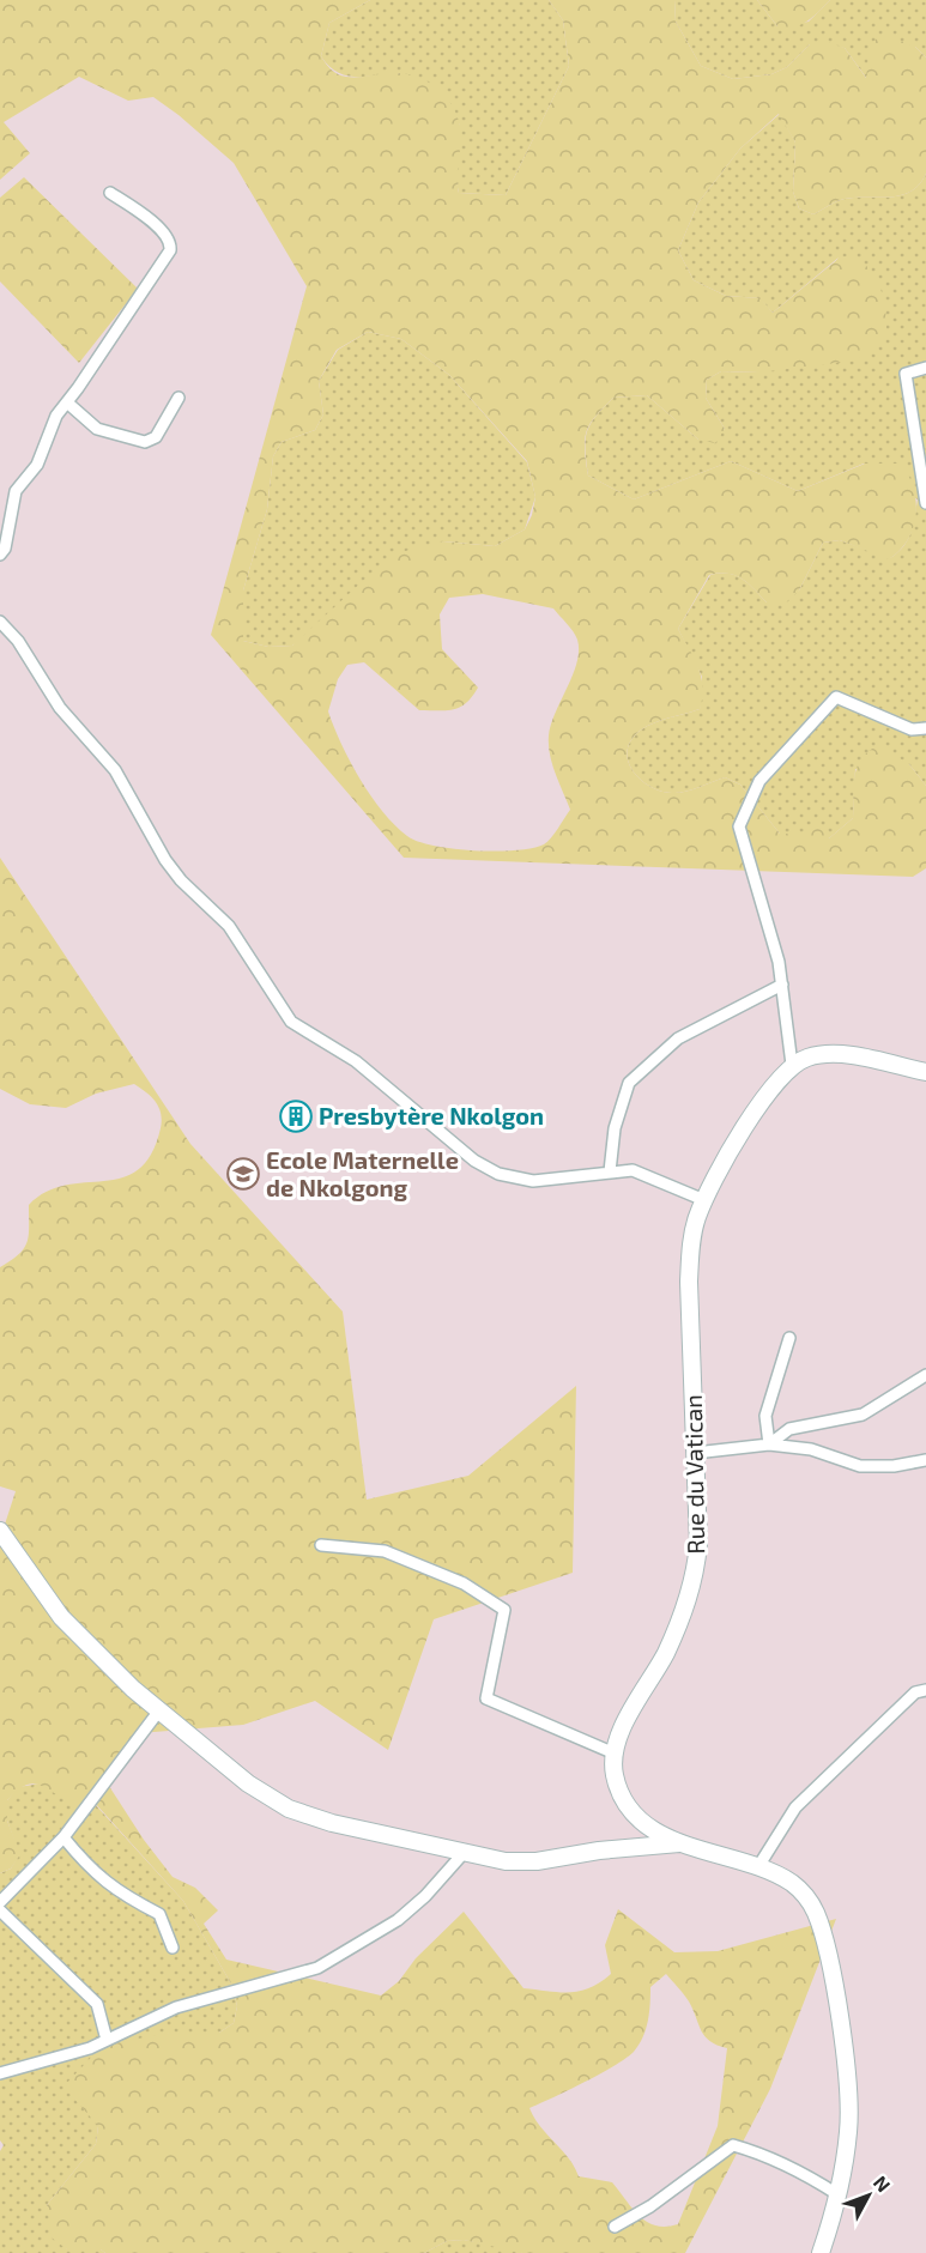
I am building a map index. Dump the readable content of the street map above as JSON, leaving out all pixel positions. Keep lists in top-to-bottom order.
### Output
{
  "streets": {
    "street": ["Rue du Vatican"]
  },
  "places": {
    "building": ["Presbytère Nkolgon"],
    "school or university": ["Ecole Maternelle de Nkolgong"]
  },
  "north": "top right"
}
